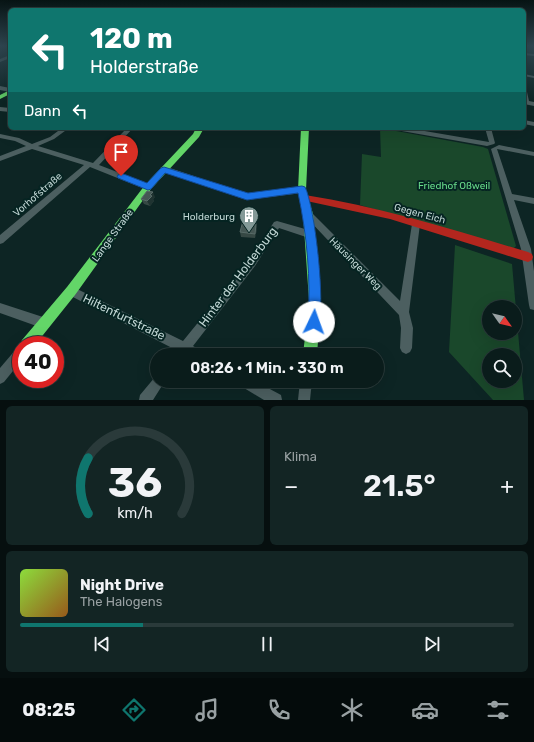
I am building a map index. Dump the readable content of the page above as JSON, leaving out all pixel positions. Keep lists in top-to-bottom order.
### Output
{
  "streets": {
    "street": [
      "Vorhofstraße",
      "Gegen Eich",
      "Lange Straße",
      "Häusinger Weg",
      "Hinter der Holderburg",
      "Hiltenfurtstraße"
    ]
  },
  "crossings": [
    ["Lange Straße", "Hiltenfurtstraße"]
  ],
  "parks": ["Friedhof Oßweil"],
  "places": {
    "building": ["Holderburg"]
  },
  "north": "bottom right",
  "page": {
    "turn": ["120 m", "Holderstraße"],
    "then": "Dann",
    "limit": "40",
    "trip": "08:26 · 1 Min. · 330 m",
    "tile": "Klima",
    "heat": ["−", "21.5°", "+"],
    "song": ["Night Drive", "The Halogens"],
    "tabs": "08:25",
    "gauge": ["36", "km/h"]
  }
}
